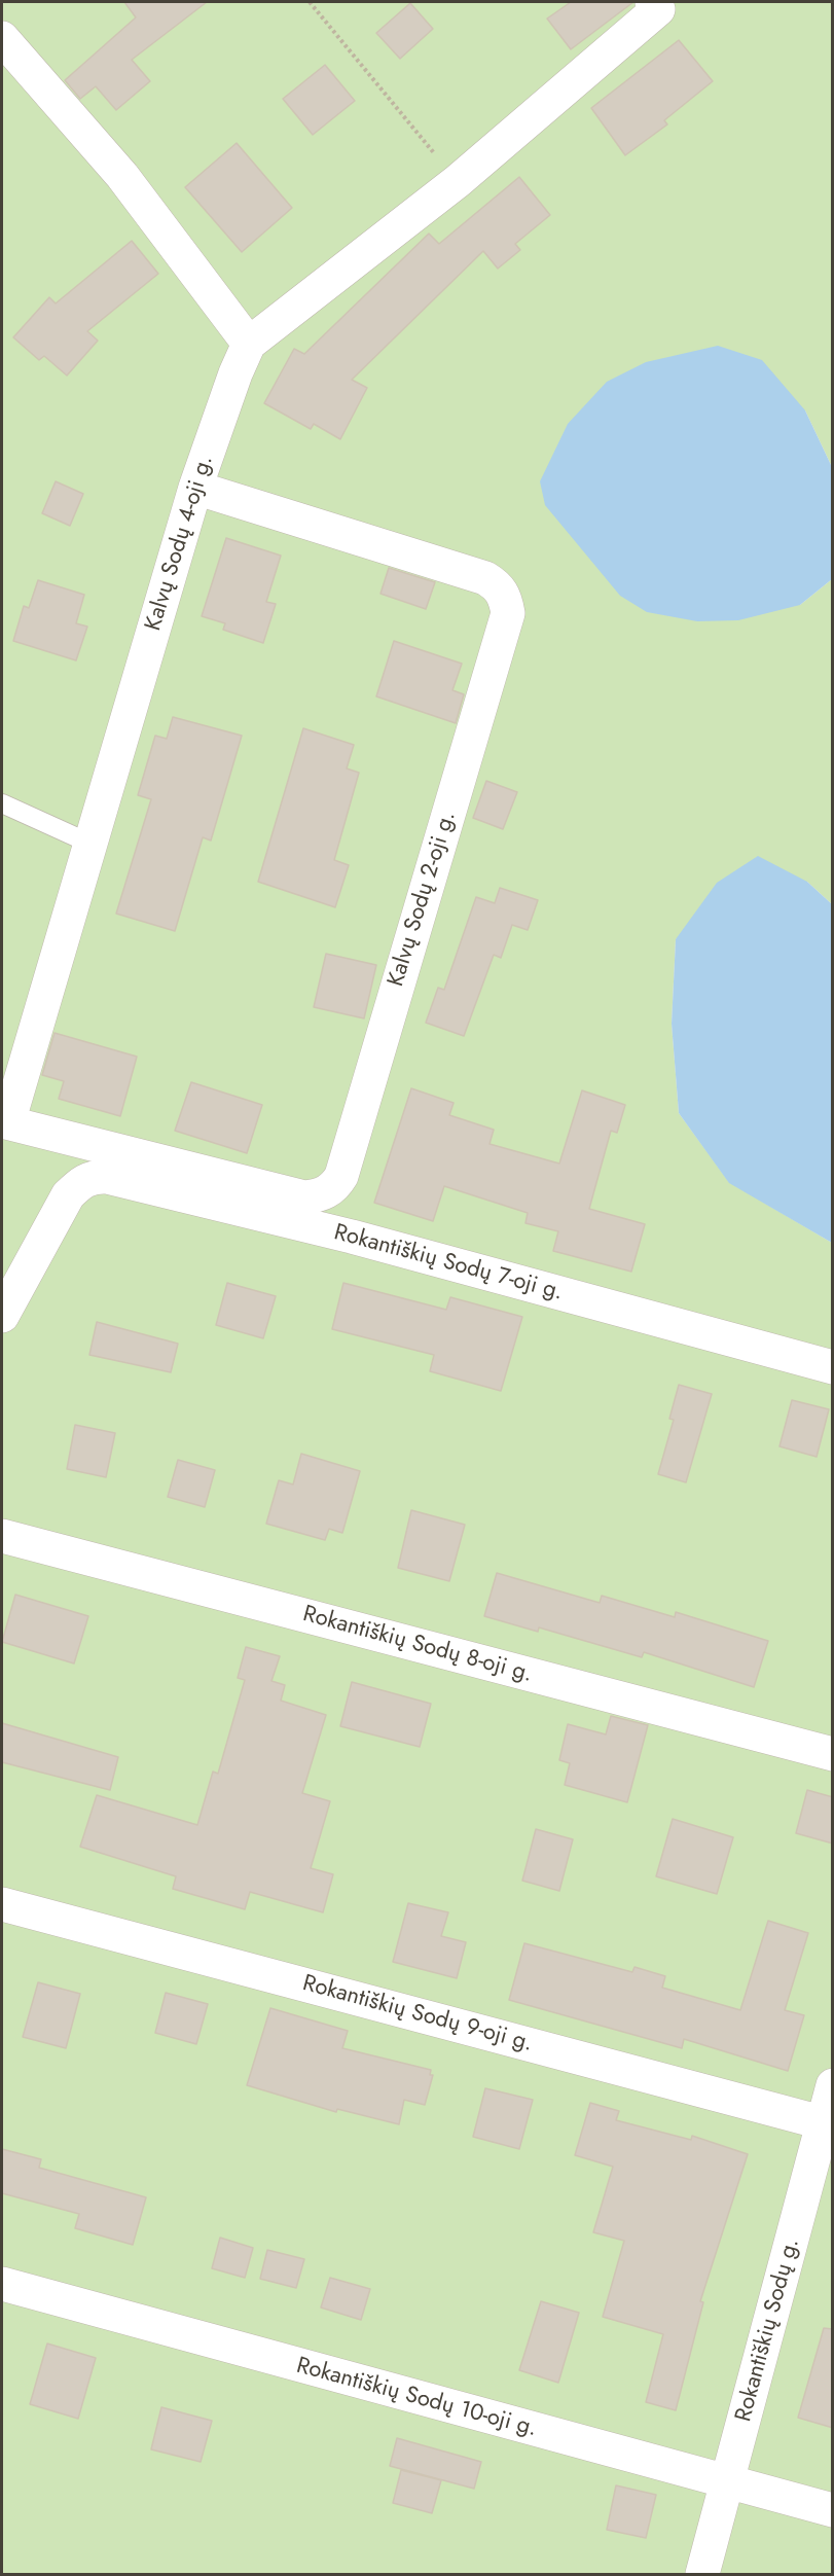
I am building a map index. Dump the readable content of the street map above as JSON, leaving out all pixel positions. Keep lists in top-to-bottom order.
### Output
{
  "streets": {
    "street": [
      "Kalvų Sodų 4-oji g.",
      "Kalvų Sodų 2-oji g.",
      "Rokantiškių Sodų 7-oji g.",
      "Rokantiškių Sodų 8-oji g.",
      "Rokantiškių Sodų 9-oji g.",
      "Rokantiškių Sodų g.",
      "Rokantiškių Sodų 10-oji g."
    ]
  },
  "crossings": [
    ["Kalvų Sodų 4-oji g.", "Kalvų Sodų 2-oji g."],
    ["Rokantiškių Sodų 9-oji g.", "Rokantiškių Sodų g."],
    ["Rokantiškių Sodų g.", "Rokantiškių Sodų 10-oji g."]
  ]
}
